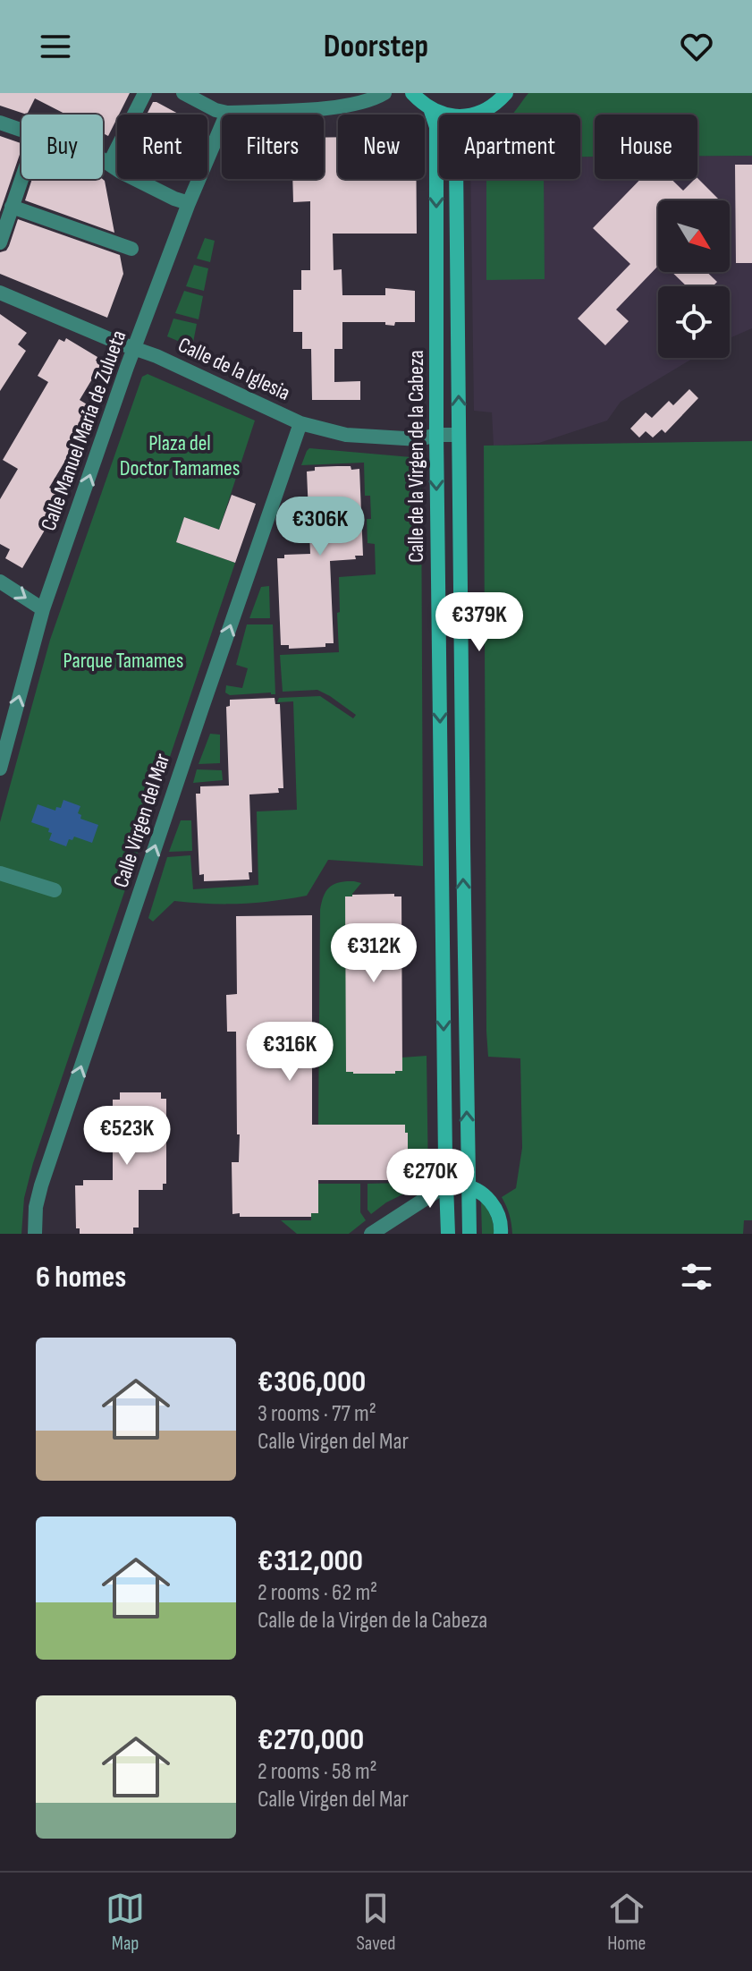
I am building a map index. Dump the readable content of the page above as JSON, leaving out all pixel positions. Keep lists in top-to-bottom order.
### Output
{
  "streets": {
    "main road": ["Calle de la Virgen de la Cabeza"],
    "street": ["Calle de la Iglesia", "Calle Manuel María de Zulueta", "Calle Virgen del Mar"]
  },
  "crossings": [
    ["Calle de la Iglesia", "Calle Manuel María de Zulueta"],
    ["Calle de la Iglesia", "Calle de la Virgen de la Cabeza"],
    ["Calle de la Iglesia", "Calle Virgen del Mar"]
  ],
  "one_way": ["Calle Manuel María de Zulueta", "Calle Virgen del Mar"],
  "parks": ["Plaza del Doctor Tamames", "Parque Tamames"],
  "north": "bottom right",
  "page": {
    "header": "Doorstep",
    "chip": [
      "Buy",
      "Rent",
      "Filters",
      "New",
      "Apartment",
      "House"
    ],
    "price": [
      "€306K",
      "€379K",
      "€312K",
      "€316K",
      "€523K",
      "€270K"
    ],
    "heading": "6 homes",
    "list": [
      {
        "name": "€306,000",
        "note": "3 rooms · 77 m² · Calle Virgen del Mar"
      },
      {
        "name": "€312,000",
        "note": "2 rooms · 62 m² · Calle de la Virgen de la Cabeza"
      },
      {
        "name": "€270,000",
        "note": "2 rooms · 58 m² · Calle Virgen del Mar"
      }
    ],
    "tabs": ["Map", "Saved", "Home"]
  }
}
